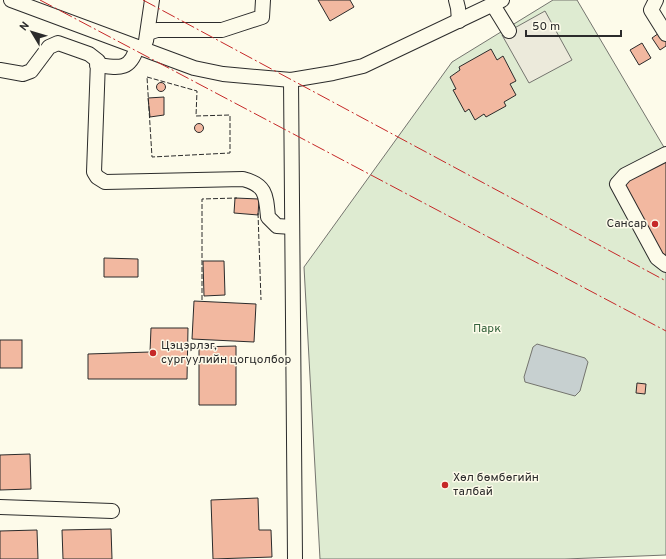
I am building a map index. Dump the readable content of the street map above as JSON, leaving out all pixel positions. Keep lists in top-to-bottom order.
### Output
{
  "parks": ["Парк"],
  "places": ["Сансар", "Цэцэрлэг, сургуулийн цогцолбор", "Хөл бөмбөгийн талбай"],
  "scale_bar": "50 m",
  "north": "top left"
}
